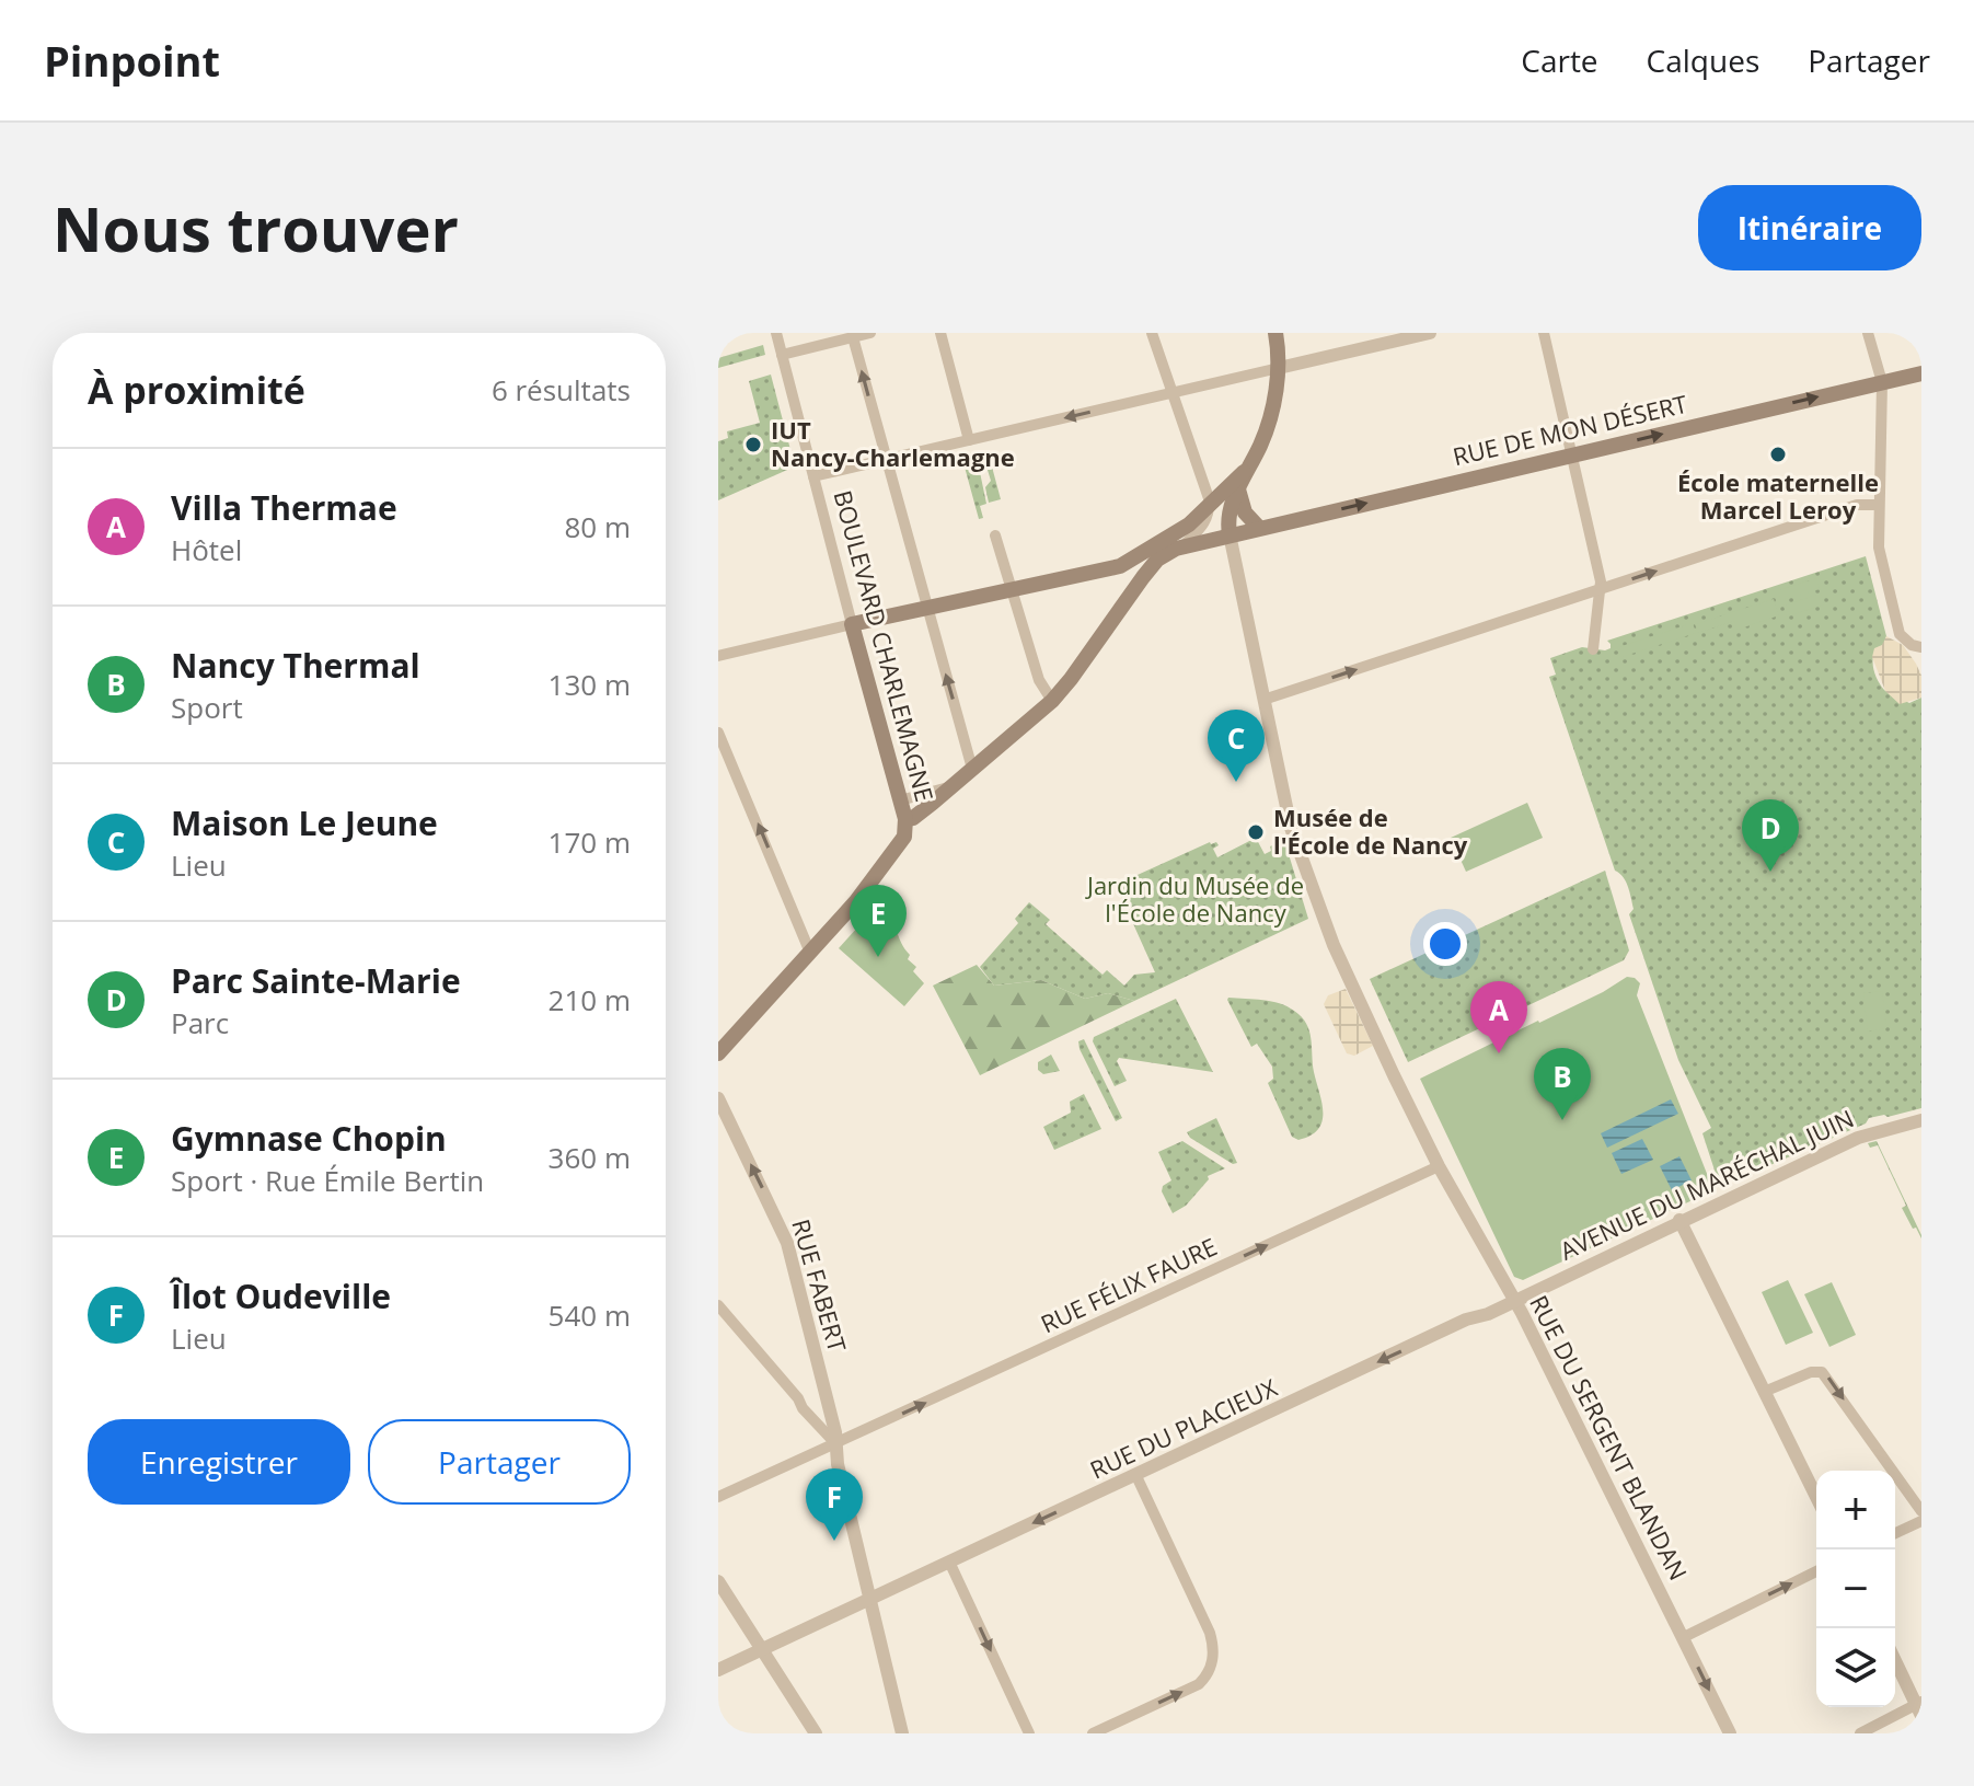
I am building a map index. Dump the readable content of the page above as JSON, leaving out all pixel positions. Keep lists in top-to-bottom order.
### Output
{
  "streets": {
    "main road": ["RUE DE MON DÉSERT", "BOULEVARD CHARLEMAGNE"],
    "street": [
      "AVENUE DU MARÉCHAL JUIN",
      "RUE FABERT",
      "RUE FÉLIX FAURE",
      "RUE DU PLACIEUX",
      "RUE DU SERGENT BLANDAN"
    ]
  },
  "crossings": [
    ["AVENUE DU MARÉCHAL JUIN", "RUE DU PLACIEUX"],
    ["AVENUE DU MARÉCHAL JUIN", "RUE DU SERGENT BLANDAN"],
    ["RUE FABERT", "RUE FÉLIX FAURE"],
    ["RUE FABERT", "RUE DU PLACIEUX"],
    ["RUE FÉLIX FAURE", "RUE DU SERGENT BLANDAN"],
    ["RUE DU PLACIEUX", "RUE DU SERGENT BLANDAN"]
  ],
  "one_way": ["RUE DE MON DÉSERT", "RUE FÉLIX FAURE", "RUE DU PLACIEUX"],
  "parks": ["Jardin du Musée de l'École de Nancy"],
  "places": ["IUT Nancy-Charlemagne", "École maternelle Marcel Leroy", "Musée de l'École de Nancy"],
  "page": {
    "header": "Pinpoint",
    "nav": ["Carte", "Calques", "Partager"],
    "buttons": [
      "Itinéraire",
      ["Enregistrer", "Partager"]
    ],
    "title": "Nous trouver",
    "heading": ["À proximité", "6 résultats"],
    "list": [
      {
        "mark": "A",
        "name": "Villa Thermae",
        "note": "Hôtel",
        "value": "80 m"
      },
      {
        "mark": "B",
        "name": "Nancy Thermal",
        "note": "Sport",
        "value": "130 m"
      },
      {
        "mark": "C",
        "name": "Maison Le Jeune",
        "note": "Lieu",
        "value": "170 m"
      },
      {
        "mark": "D",
        "name": "Parc Sainte-Marie",
        "note": "Parc",
        "value": "210 m"
      },
      {
        "mark": "E",
        "name": "Gymnase Chopin",
        "note": "Sport · Rue Émile Bertin",
        "value": "360 m"
      },
      {
        "mark": "F",
        "name": "Îlot Oudeville",
        "note": "Lieu",
        "value": "540 m"
      }
    ],
    "pins": [
      "C",
      "D",
      "E",
      "A",
      "B",
      "F"
    ],
    "map_buttons": ["+", "−"]
  }
}
